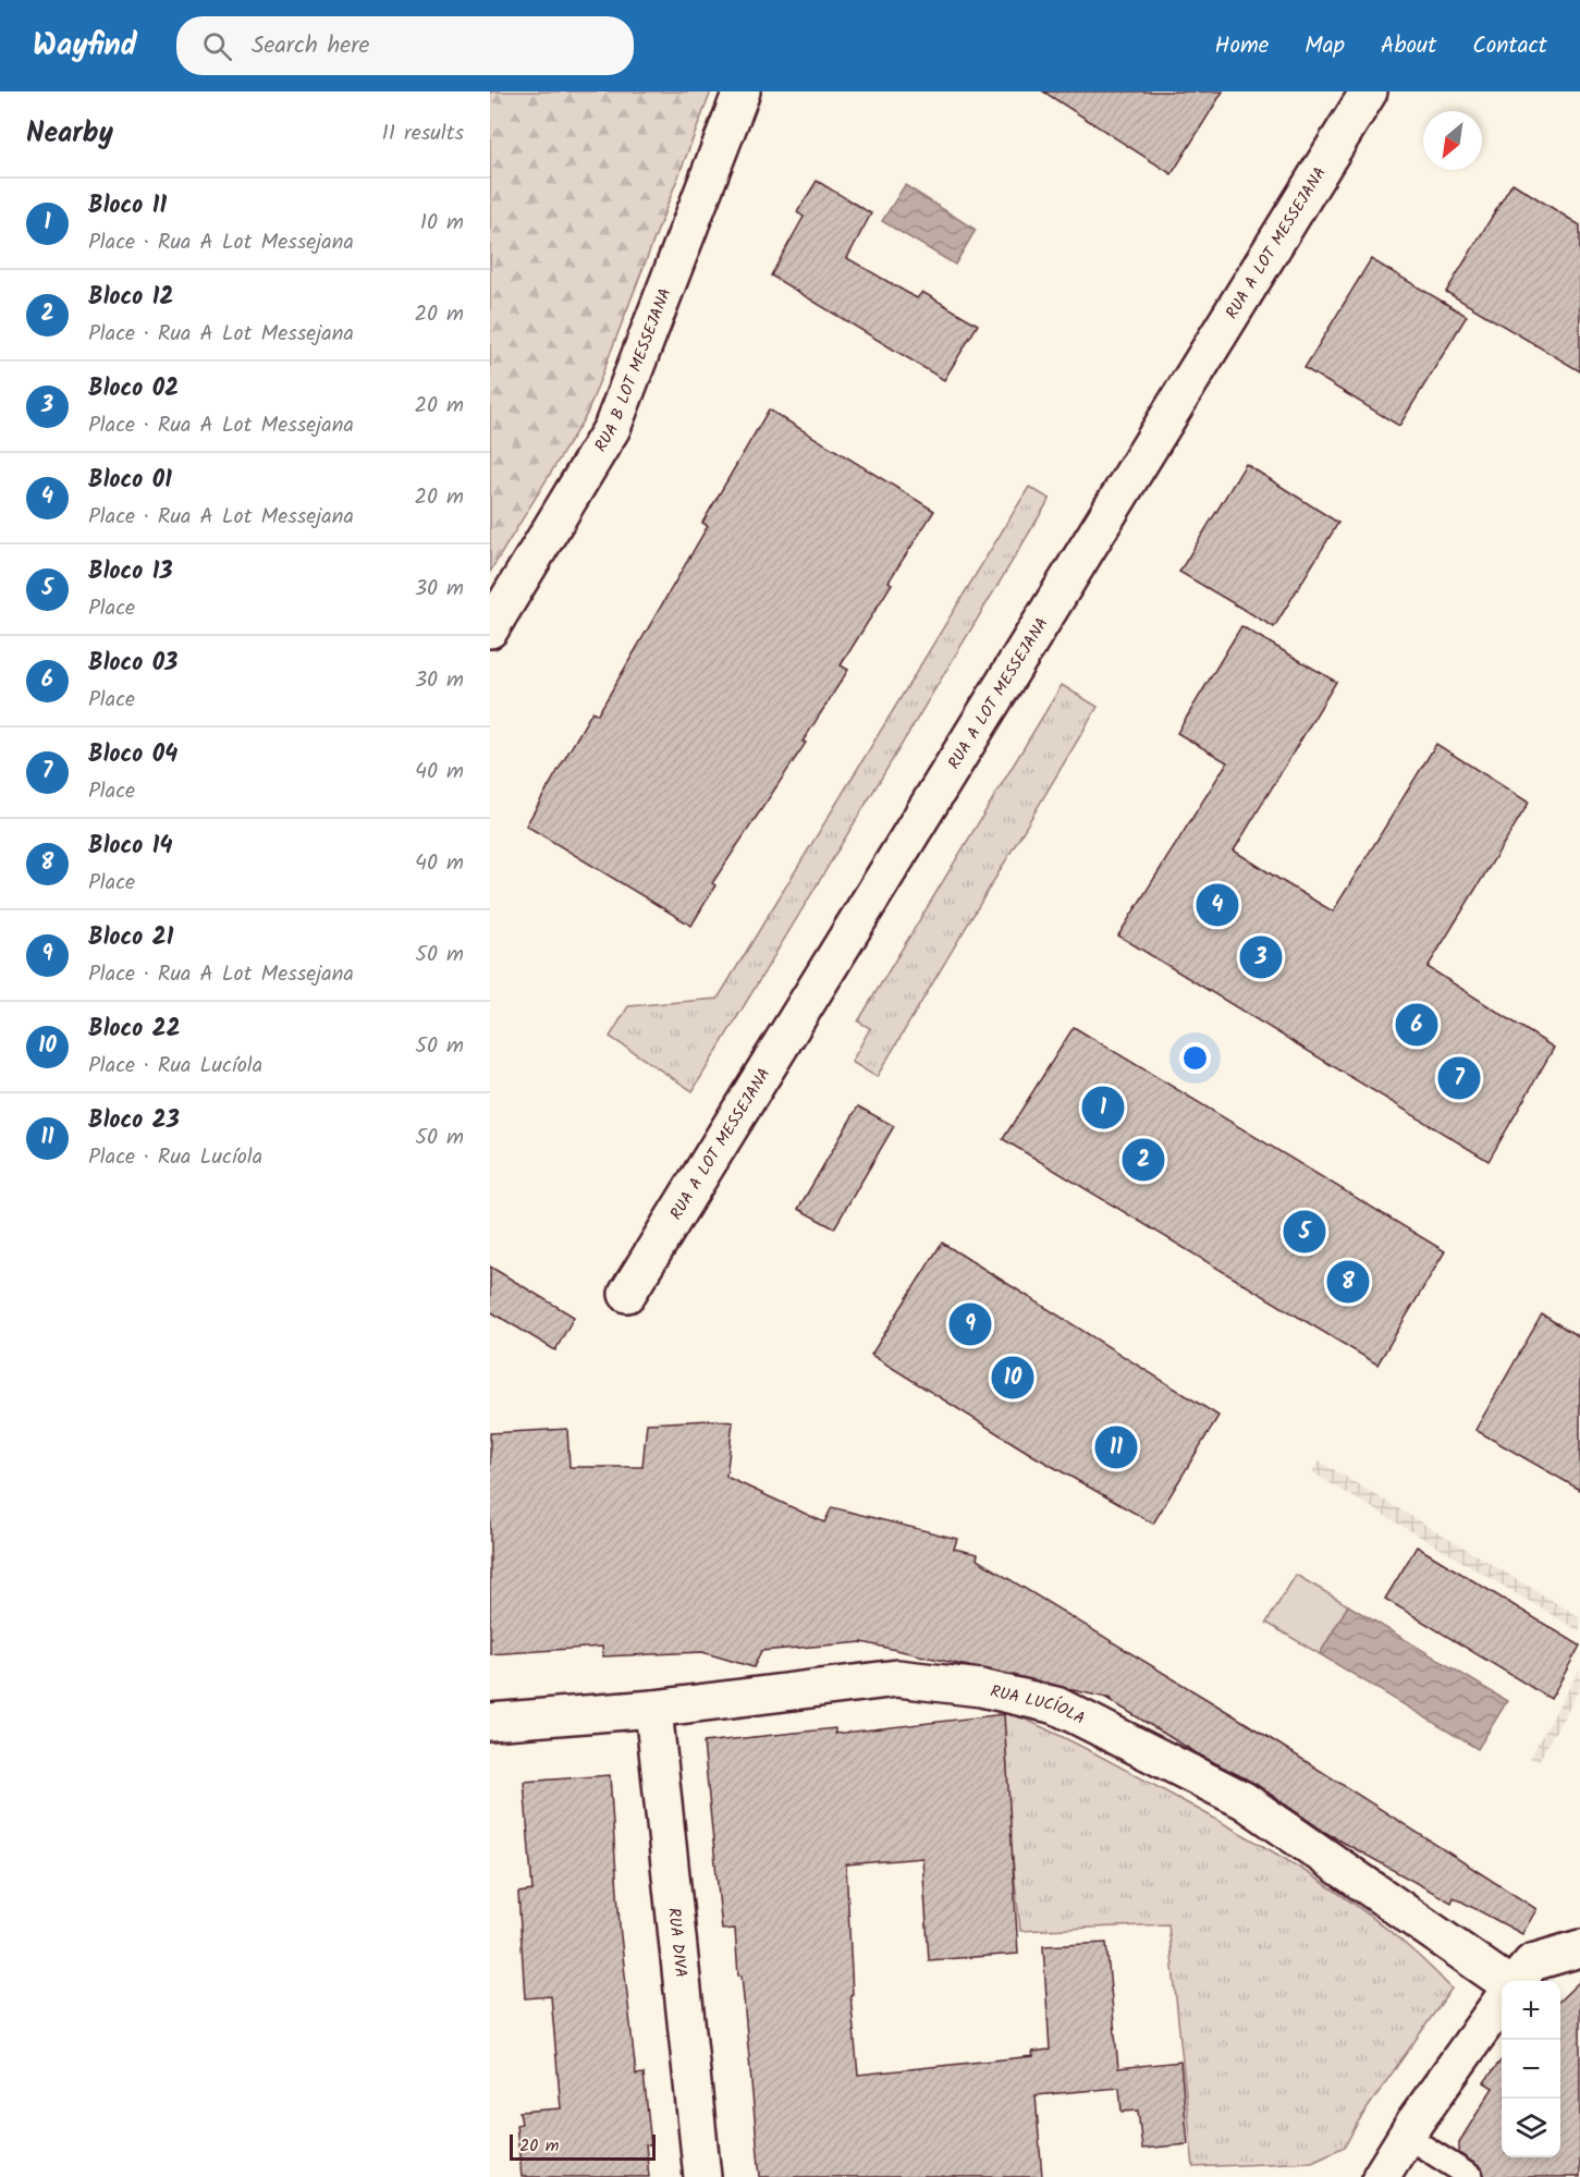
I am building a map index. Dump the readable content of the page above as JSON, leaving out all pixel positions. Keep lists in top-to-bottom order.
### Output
{
  "streets": {
    "street": [
      "RUA A LOT MESSEJANA",
      "RUA B LOT MESSEJANA",
      "RUA LUCÍOLA",
      "RUA DIVA"
    ]
  },
  "crossings": [
    ["RUA LUCÍOLA", "RUA DIVA"]
  ],
  "scale_bar": "20 m",
  "north": "bottom left",
  "page": {
    "header": "Wayfind",
    "search": "Search here",
    "nav": [
      "Home",
      "Map",
      "About",
      "Contact"
    ],
    "heading": ["Nearby", "11 results"],
    "list": [
      {
        "mark": "1",
        "name": "Bloco 11",
        "note": "Place · Rua A Lot Messejana",
        "value": "10 m"
      },
      {
        "mark": "2",
        "name": "Bloco 12",
        "note": "Place · Rua A Lot Messejana",
        "value": "20 m"
      },
      {
        "mark": "3",
        "name": "Bloco 02",
        "note": "Place · Rua A Lot Messejana",
        "value": "20 m"
      },
      {
        "mark": "4",
        "name": "Bloco 01",
        "note": "Place · Rua A Lot Messejana",
        "value": "20 m"
      },
      {
        "mark": "5",
        "name": "Bloco 13",
        "note": "Place",
        "value": "30 m"
      },
      {
        "mark": "6",
        "name": "Bloco 03",
        "note": "Place",
        "value": "30 m"
      },
      {
        "mark": "7",
        "name": "Bloco 04",
        "note": "Place",
        "value": "40 m"
      },
      {
        "mark": "8",
        "name": "Bloco 14",
        "note": "Place",
        "value": "40 m"
      },
      {
        "mark": "9",
        "name": "Bloco 21",
        "note": "Place · Rua A Lot Messejana",
        "value": "50 m"
      },
      {
        "mark": "10",
        "name": "Bloco 22",
        "note": "Place · Rua Lucíola",
        "value": "50 m"
      },
      {
        "mark": "11",
        "name": "Bloco 23",
        "note": "Place · Rua Lucíola",
        "value": "50 m"
      }
    ],
    "pins": [
      "4",
      "3",
      "6",
      "7",
      "1",
      "2",
      "5",
      "8",
      "9",
      "10",
      "11"
    ],
    "map_buttons": ["+", "−"],
    "scale": "20 m"
  }
}
